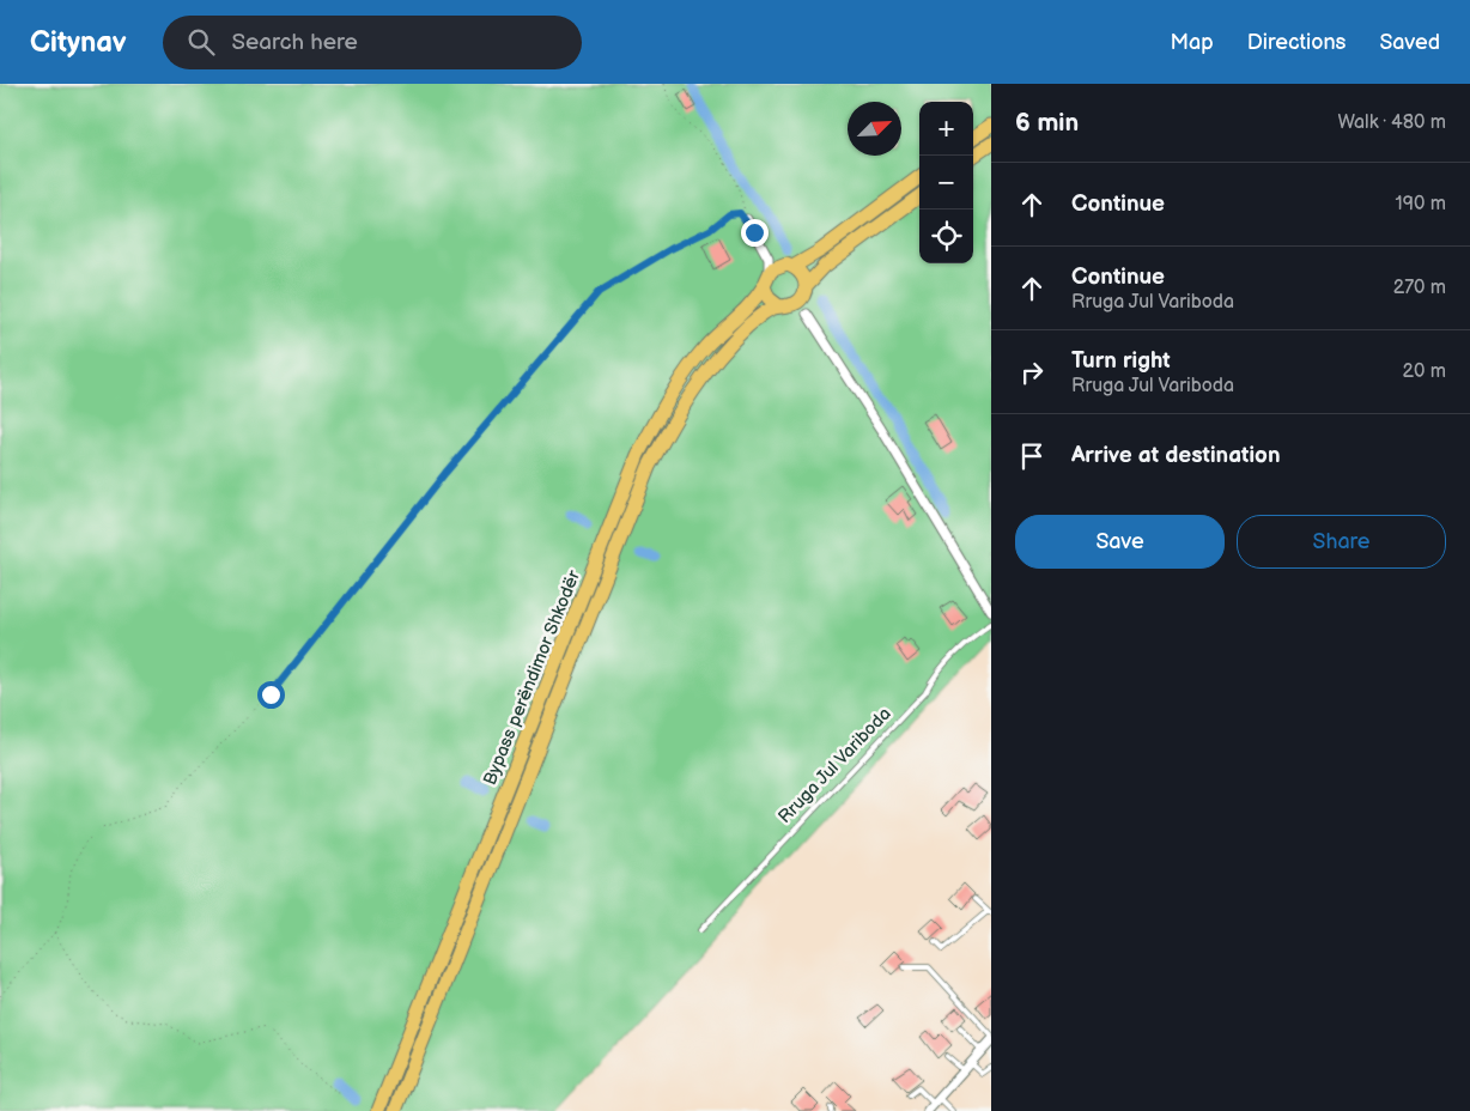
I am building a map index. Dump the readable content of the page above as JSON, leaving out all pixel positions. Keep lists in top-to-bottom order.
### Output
{
  "streets": {
    "highway": ["Bypass perëndimor Shkodër"],
    "lane": ["Rruga Jul Variboda"]
  },
  "north": "top right",
  "page": {
    "header": "Citynav",
    "search": "Search here",
    "nav": ["Map", "Directions", "Saved"],
    "heading": ["6 min", "Walk · 480 m"],
    "map_buttons": ["+", "−"],
    "list": [
      ["Continue", "190 m"],
      ["Continue", "Rruga Jul Variboda", "270 m"],
      ["Turn right", "Rruga Jul Variboda", "20 m"],
      "Arrive at destination"
    ],
    "buttons": ["Save", "Share"]
  }
}
